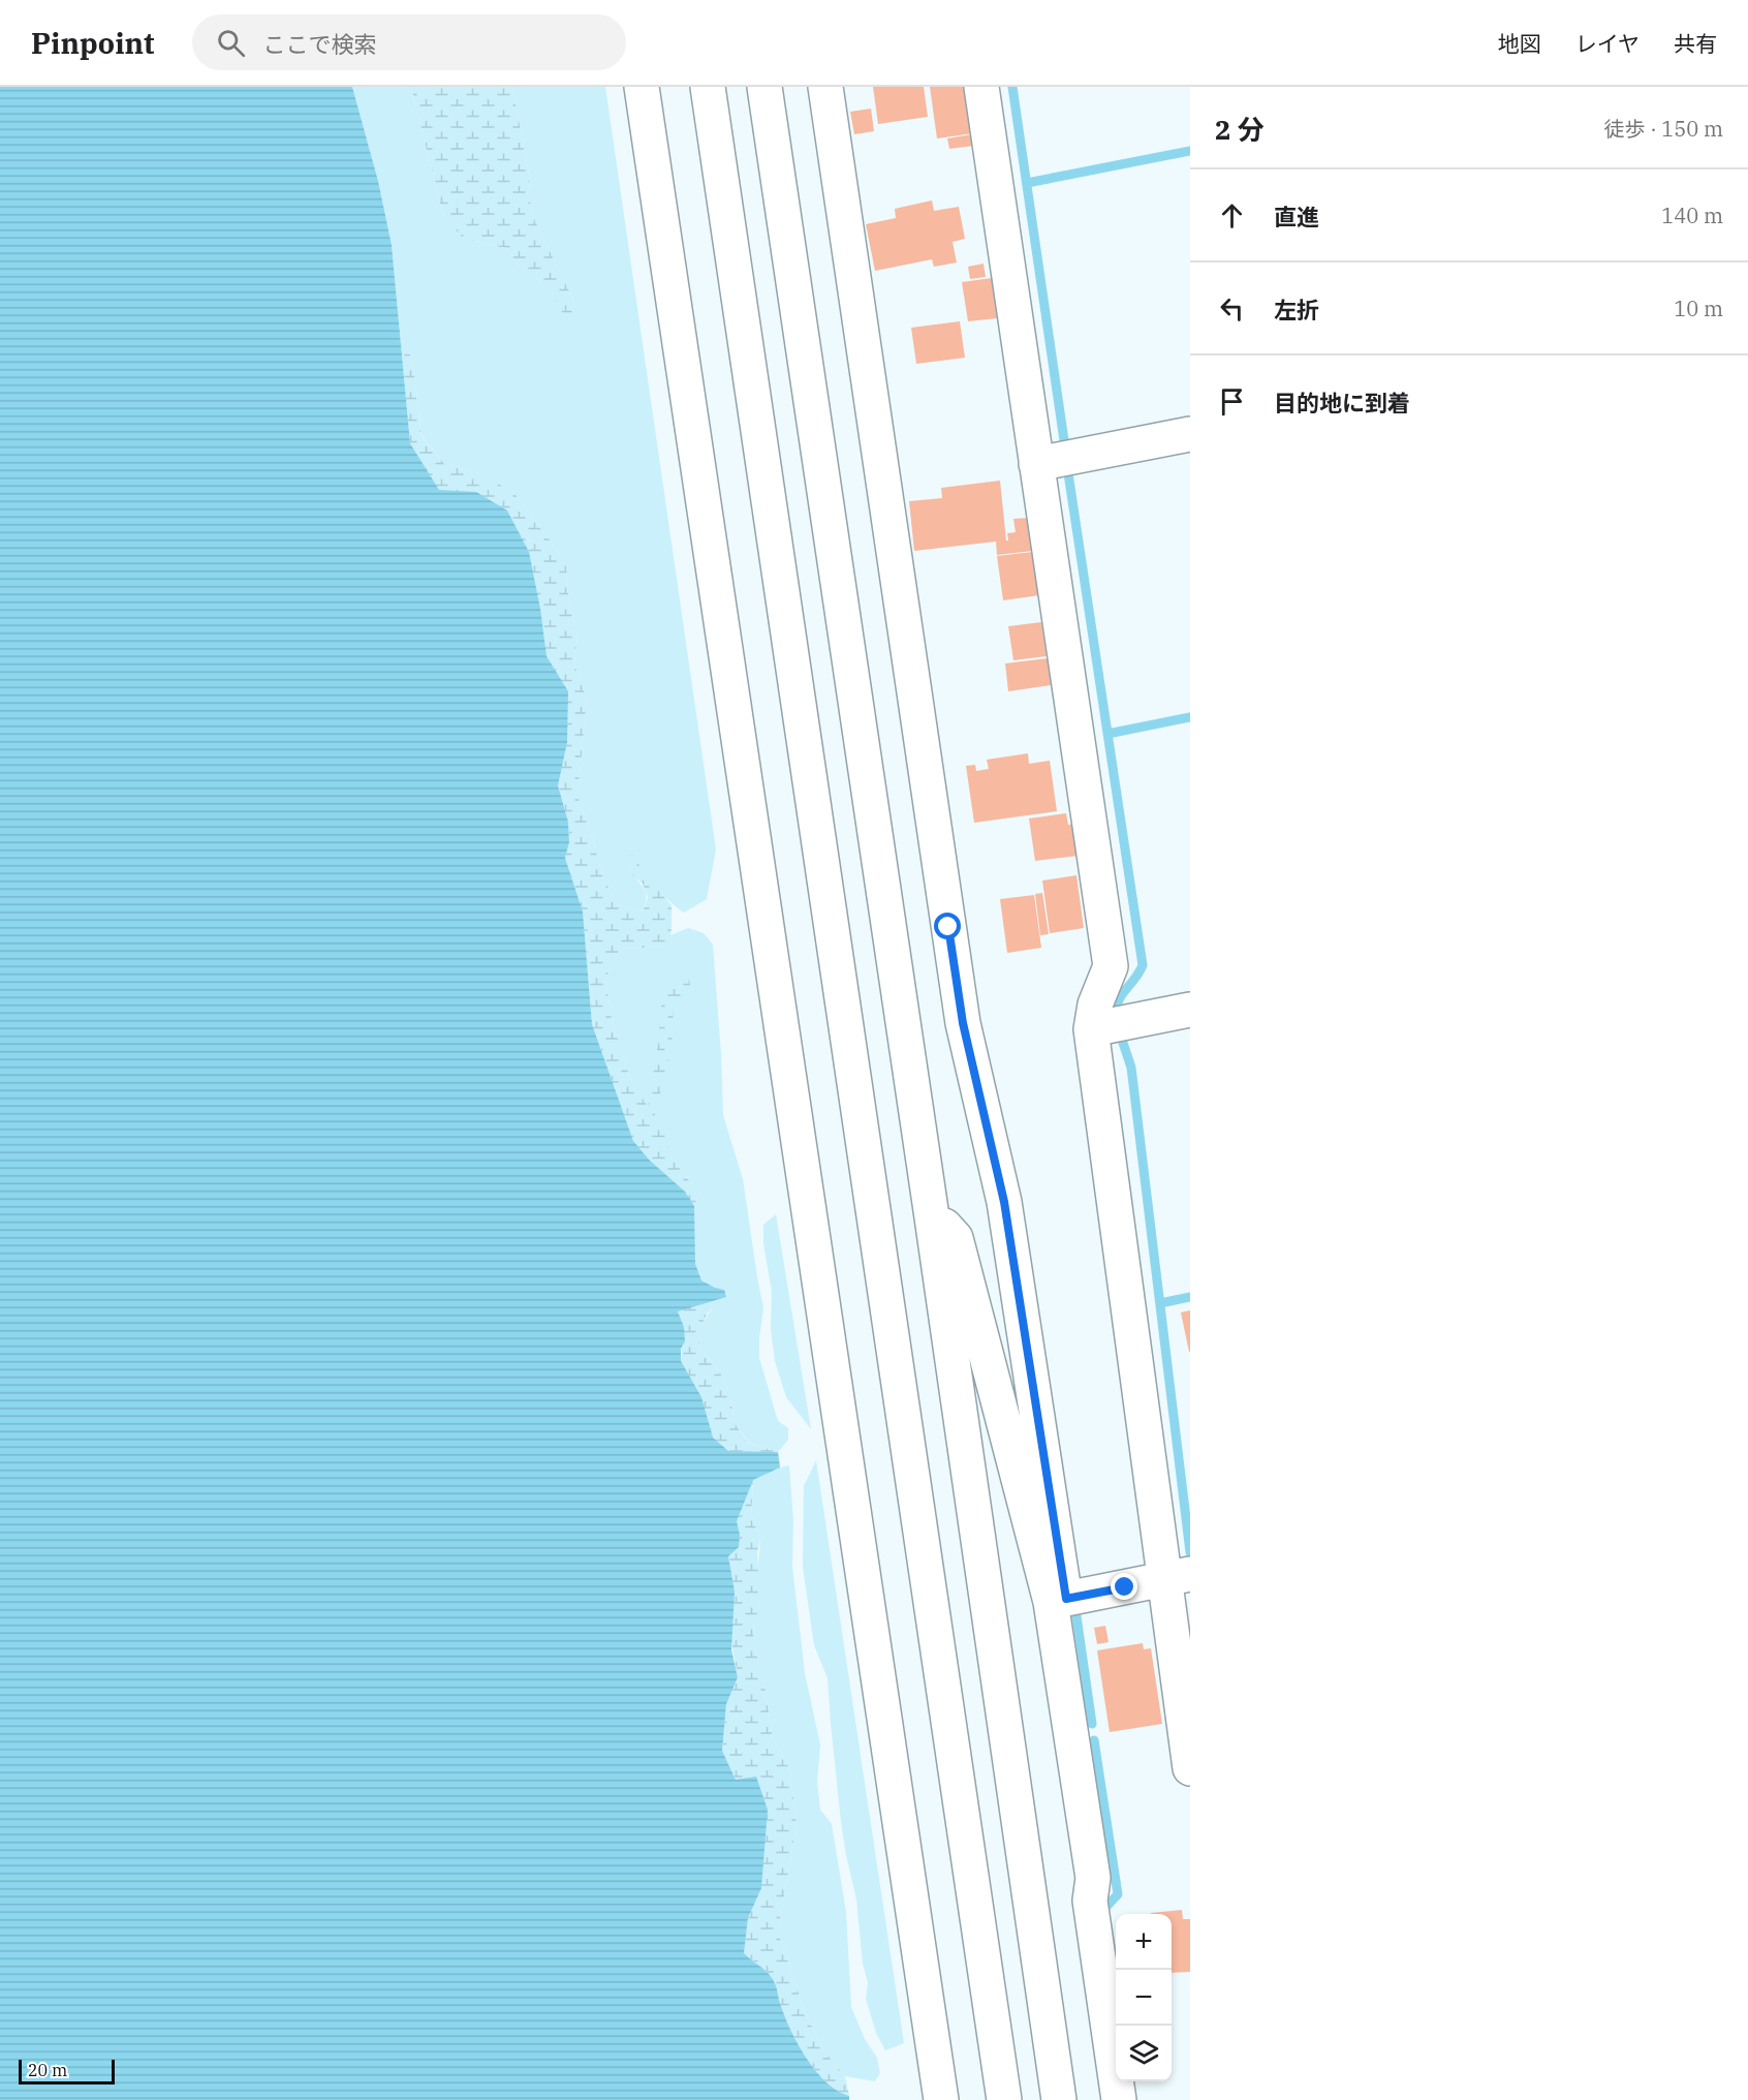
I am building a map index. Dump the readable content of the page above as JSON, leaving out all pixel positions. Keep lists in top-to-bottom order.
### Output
{
  "scale_bar": "20 m",
  "page": {
    "header": "Pinpoint",
    "search": "ここで検索",
    "nav": ["地図", "レイヤ", "共有"],
    "heading": ["2 分", "徒歩 · 150 m"],
    "list": [
      ["直進", "140 m"],
      ["左折", "10 m"],
      "目的地に到着"
    ],
    "map_buttons": ["+", "−"],
    "scale": "20 m"
  }
}
